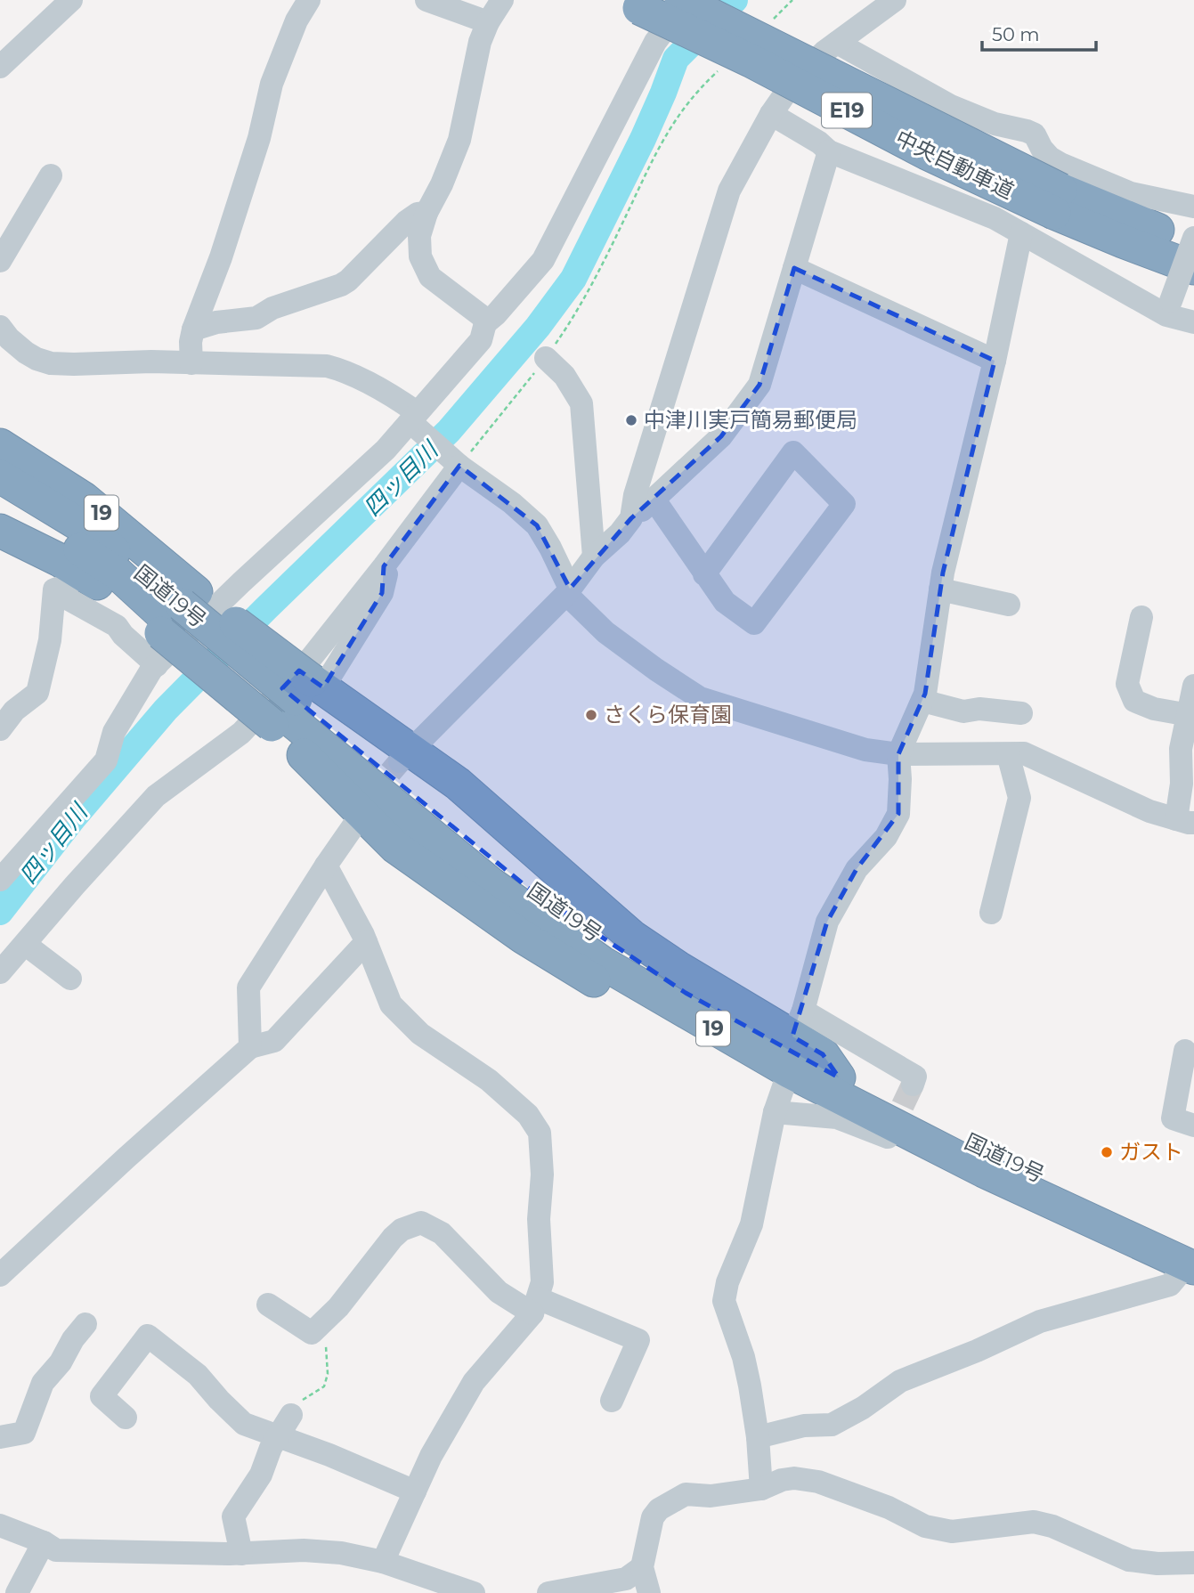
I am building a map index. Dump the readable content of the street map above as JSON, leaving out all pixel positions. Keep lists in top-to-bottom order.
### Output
{
  "streets": {
    "highway": [
      "E19",
      "中央自動車道",
      "19",
      "国道19号"
    ]
  },
  "crossings": [
    ["19", "国道19号"]
  ],
  "water": ["四ッ目川"],
  "places": ["中津川実戸簡易郵便局", "さくら保育園", "ガスト"],
  "scale_bar": "50 m"
}
